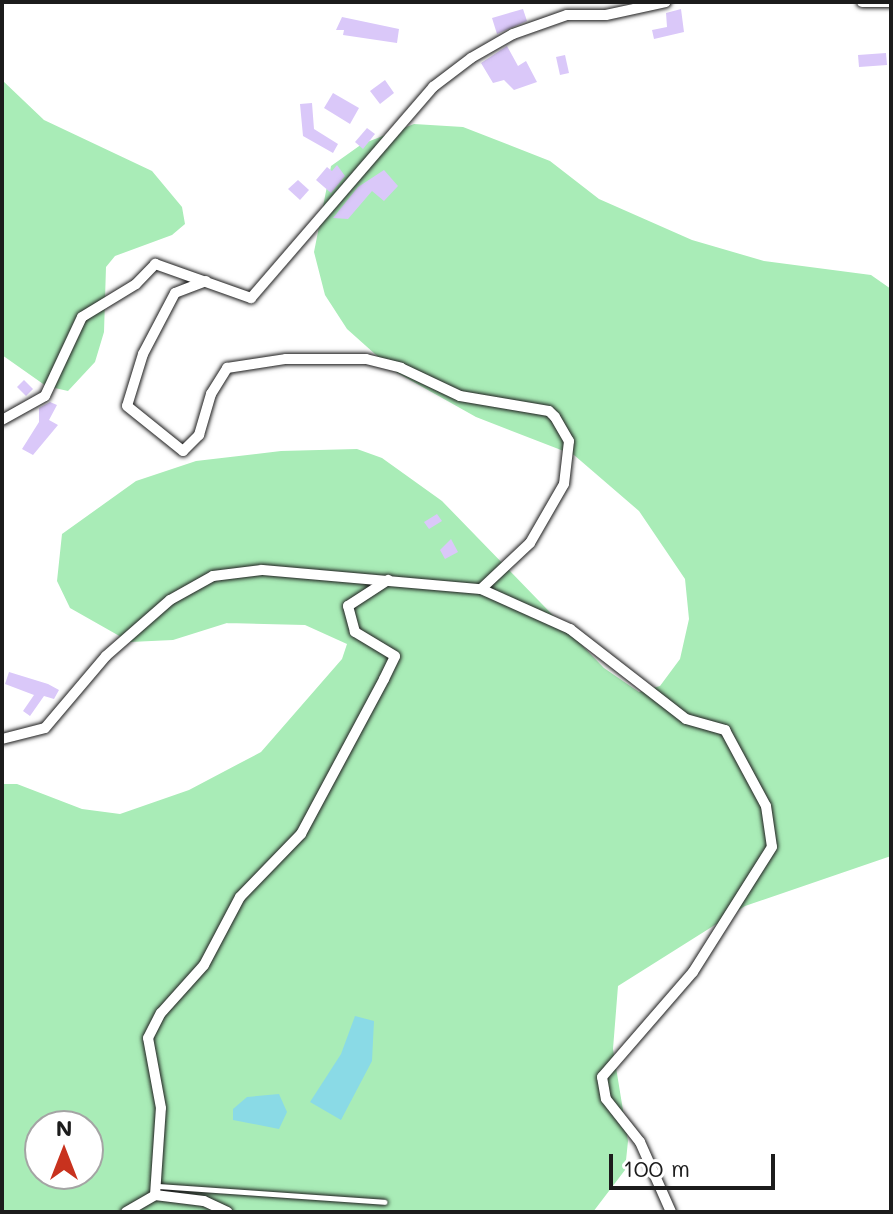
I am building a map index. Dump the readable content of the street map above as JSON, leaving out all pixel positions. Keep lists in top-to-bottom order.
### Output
{
  "scale_bar": "100 m",
  "north": "top"
}
